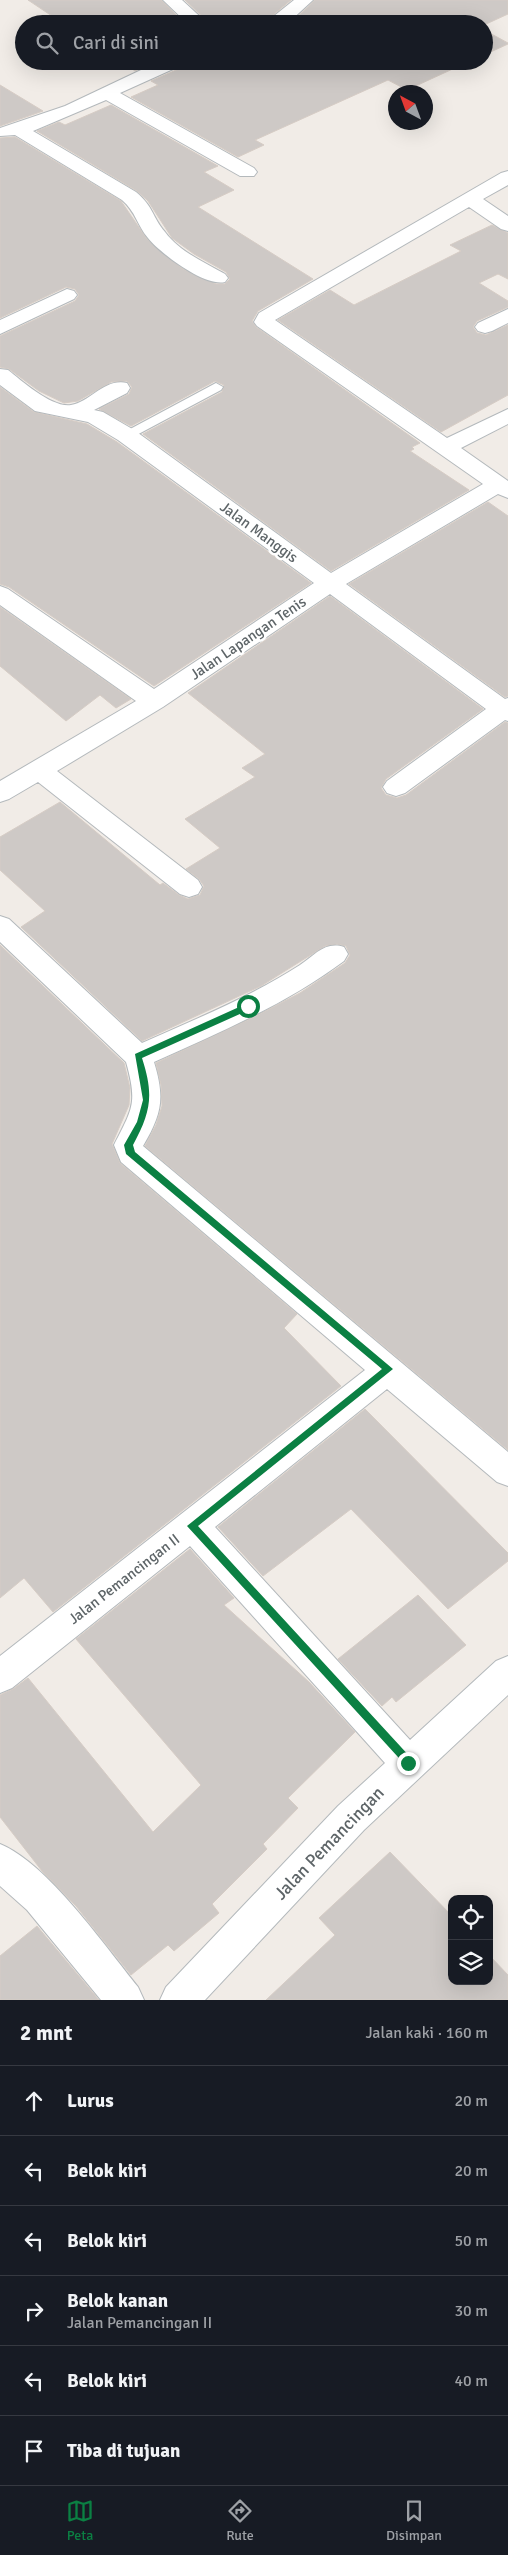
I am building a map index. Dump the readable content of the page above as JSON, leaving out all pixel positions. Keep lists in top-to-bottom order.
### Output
{
  "streets": {
    "street": [
      "Jalan Manggis",
      "Jalan Lapangan Tenis",
      "Jalan Pemancingan II",
      "Jalan Pemancingan"
    ]
  },
  "crossings": [
    ["Jalan Manggis", "Jalan Lapangan Tenis"]
  ],
  "north": "top left",
  "page": {
    "search": "Cari di sini",
    "heading": ["2 mnt", "Jalan kaki · 160 m"],
    "list": [
      ["Lurus", "20 m"],
      ["Belok kiri", "20 m"],
      ["Belok kiri", "50 m"],
      ["Belok kanan", "Jalan Pemancingan II", "30 m"],
      ["Belok kiri", "40 m"],
      "Tiba di tujuan"
    ],
    "nav": ["Peta", "Rute", "Disimpan"]
  }
}
